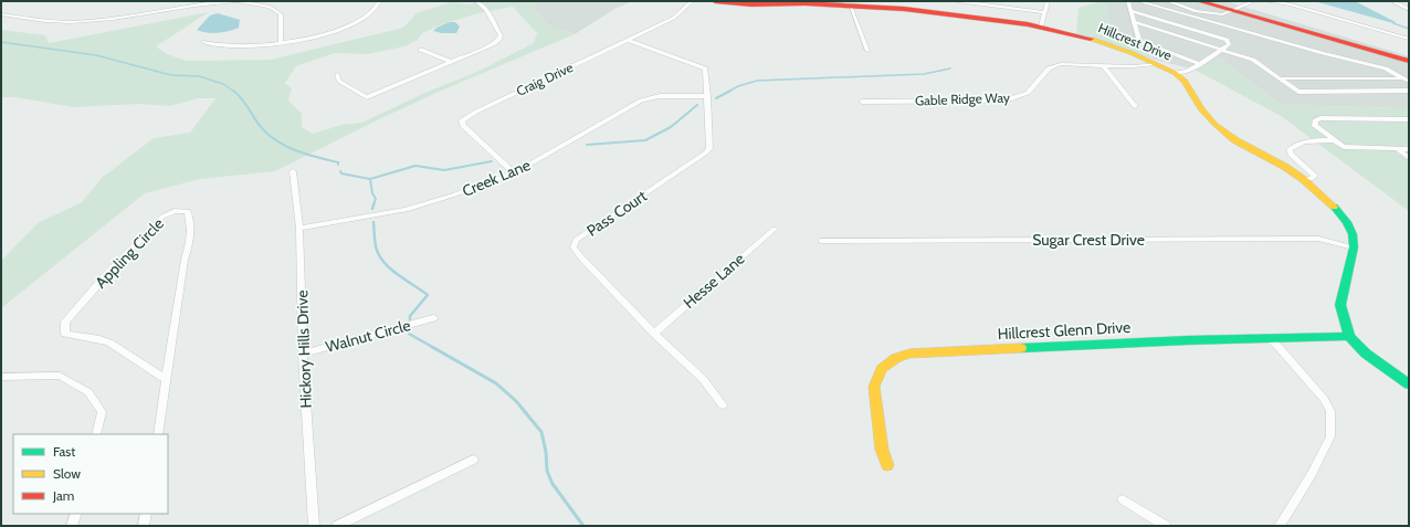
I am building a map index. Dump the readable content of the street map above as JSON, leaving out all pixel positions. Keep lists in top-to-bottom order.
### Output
{
  "streets": {
    "street": [
      "Hillcrest Drive",
      "Craig Drive",
      "Gable Ridge Way",
      "Creek Lane",
      "Pass Court",
      "Sugar Crest Drive",
      "Appling Circle",
      "Hesse Lane",
      "Hillcrest Glenn Drive",
      "Walnut Circle",
      "Hickory Hills Drive"
    ]
  },
  "crossings": [
    ["Hillcrest Drive", "Gable Ridge Way"],
    ["Hillcrest Drive", "Sugar Crest Drive"],
    ["Hillcrest Drive", "Hillcrest Glenn Drive"],
    ["Craig Drive", "Creek Lane"],
    ["Craig Drive", "Pass Court"],
    ["Creek Lane", "Pass Court"],
    ["Creek Lane", "Hickory Hills Drive"],
    ["Pass Court", "Hesse Lane"],
    ["Walnut Circle", "Hickory Hills Drive"]
  ],
  "legend": ["Fast", "Slow", "Jam"]
}
